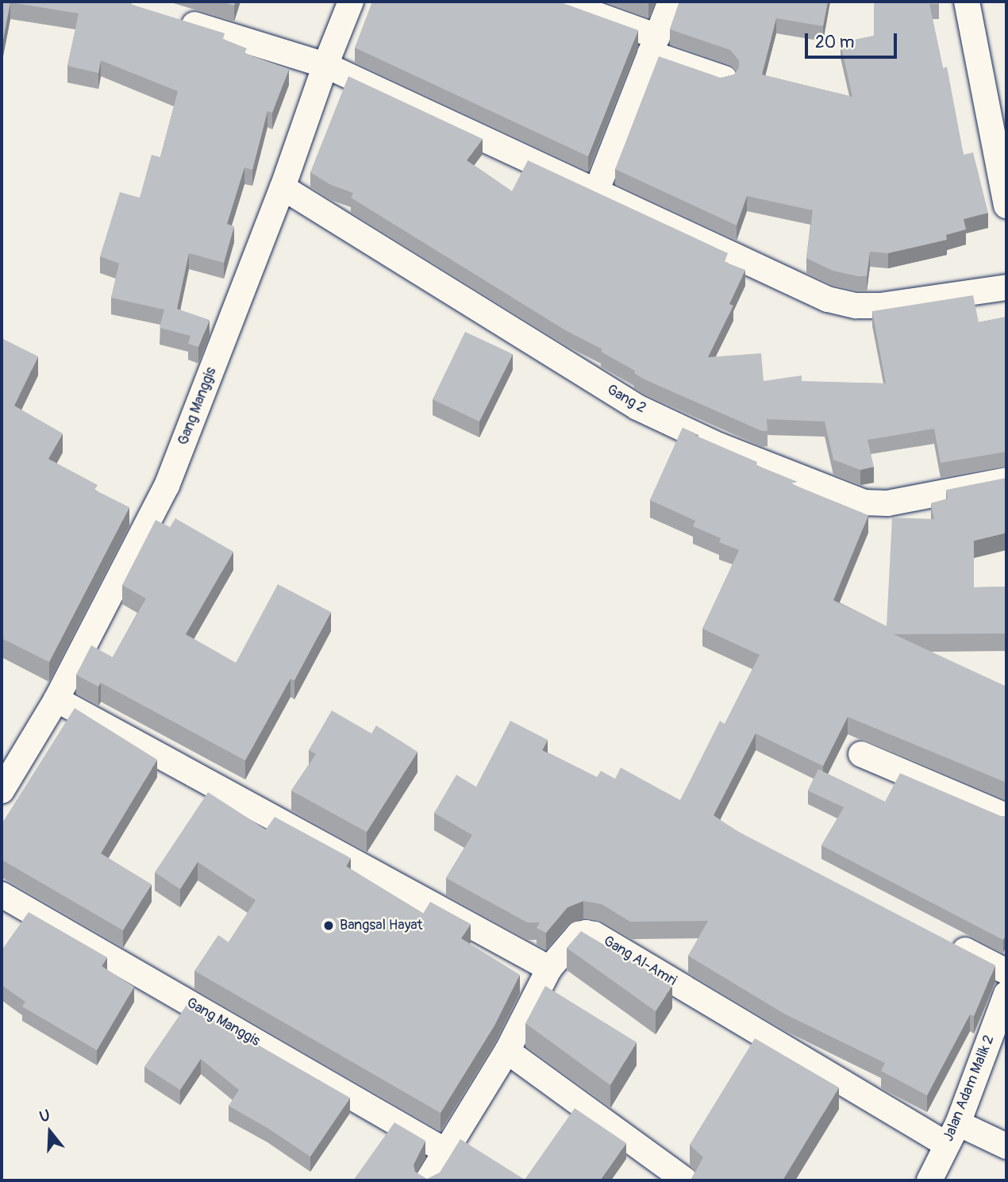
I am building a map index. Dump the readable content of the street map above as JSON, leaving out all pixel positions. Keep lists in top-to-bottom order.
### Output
{
  "streets": {
    "street": [
      "Gang 2",
      "Gang Manggis",
      "Gang Al-Amri",
      "Jalan Adam Malik 2"
    ]
  },
  "crossings": [
    ["Gang 2", "Gang Manggis"],
    ["Gang Manggis", "Gang Al-Amri"],
    ["Gang Al-Amri", "Jalan Adam Malik 2"]
  ],
  "places": ["Bangsal Hayat"],
  "scale_bar": "20 m",
  "north": "top"
}
